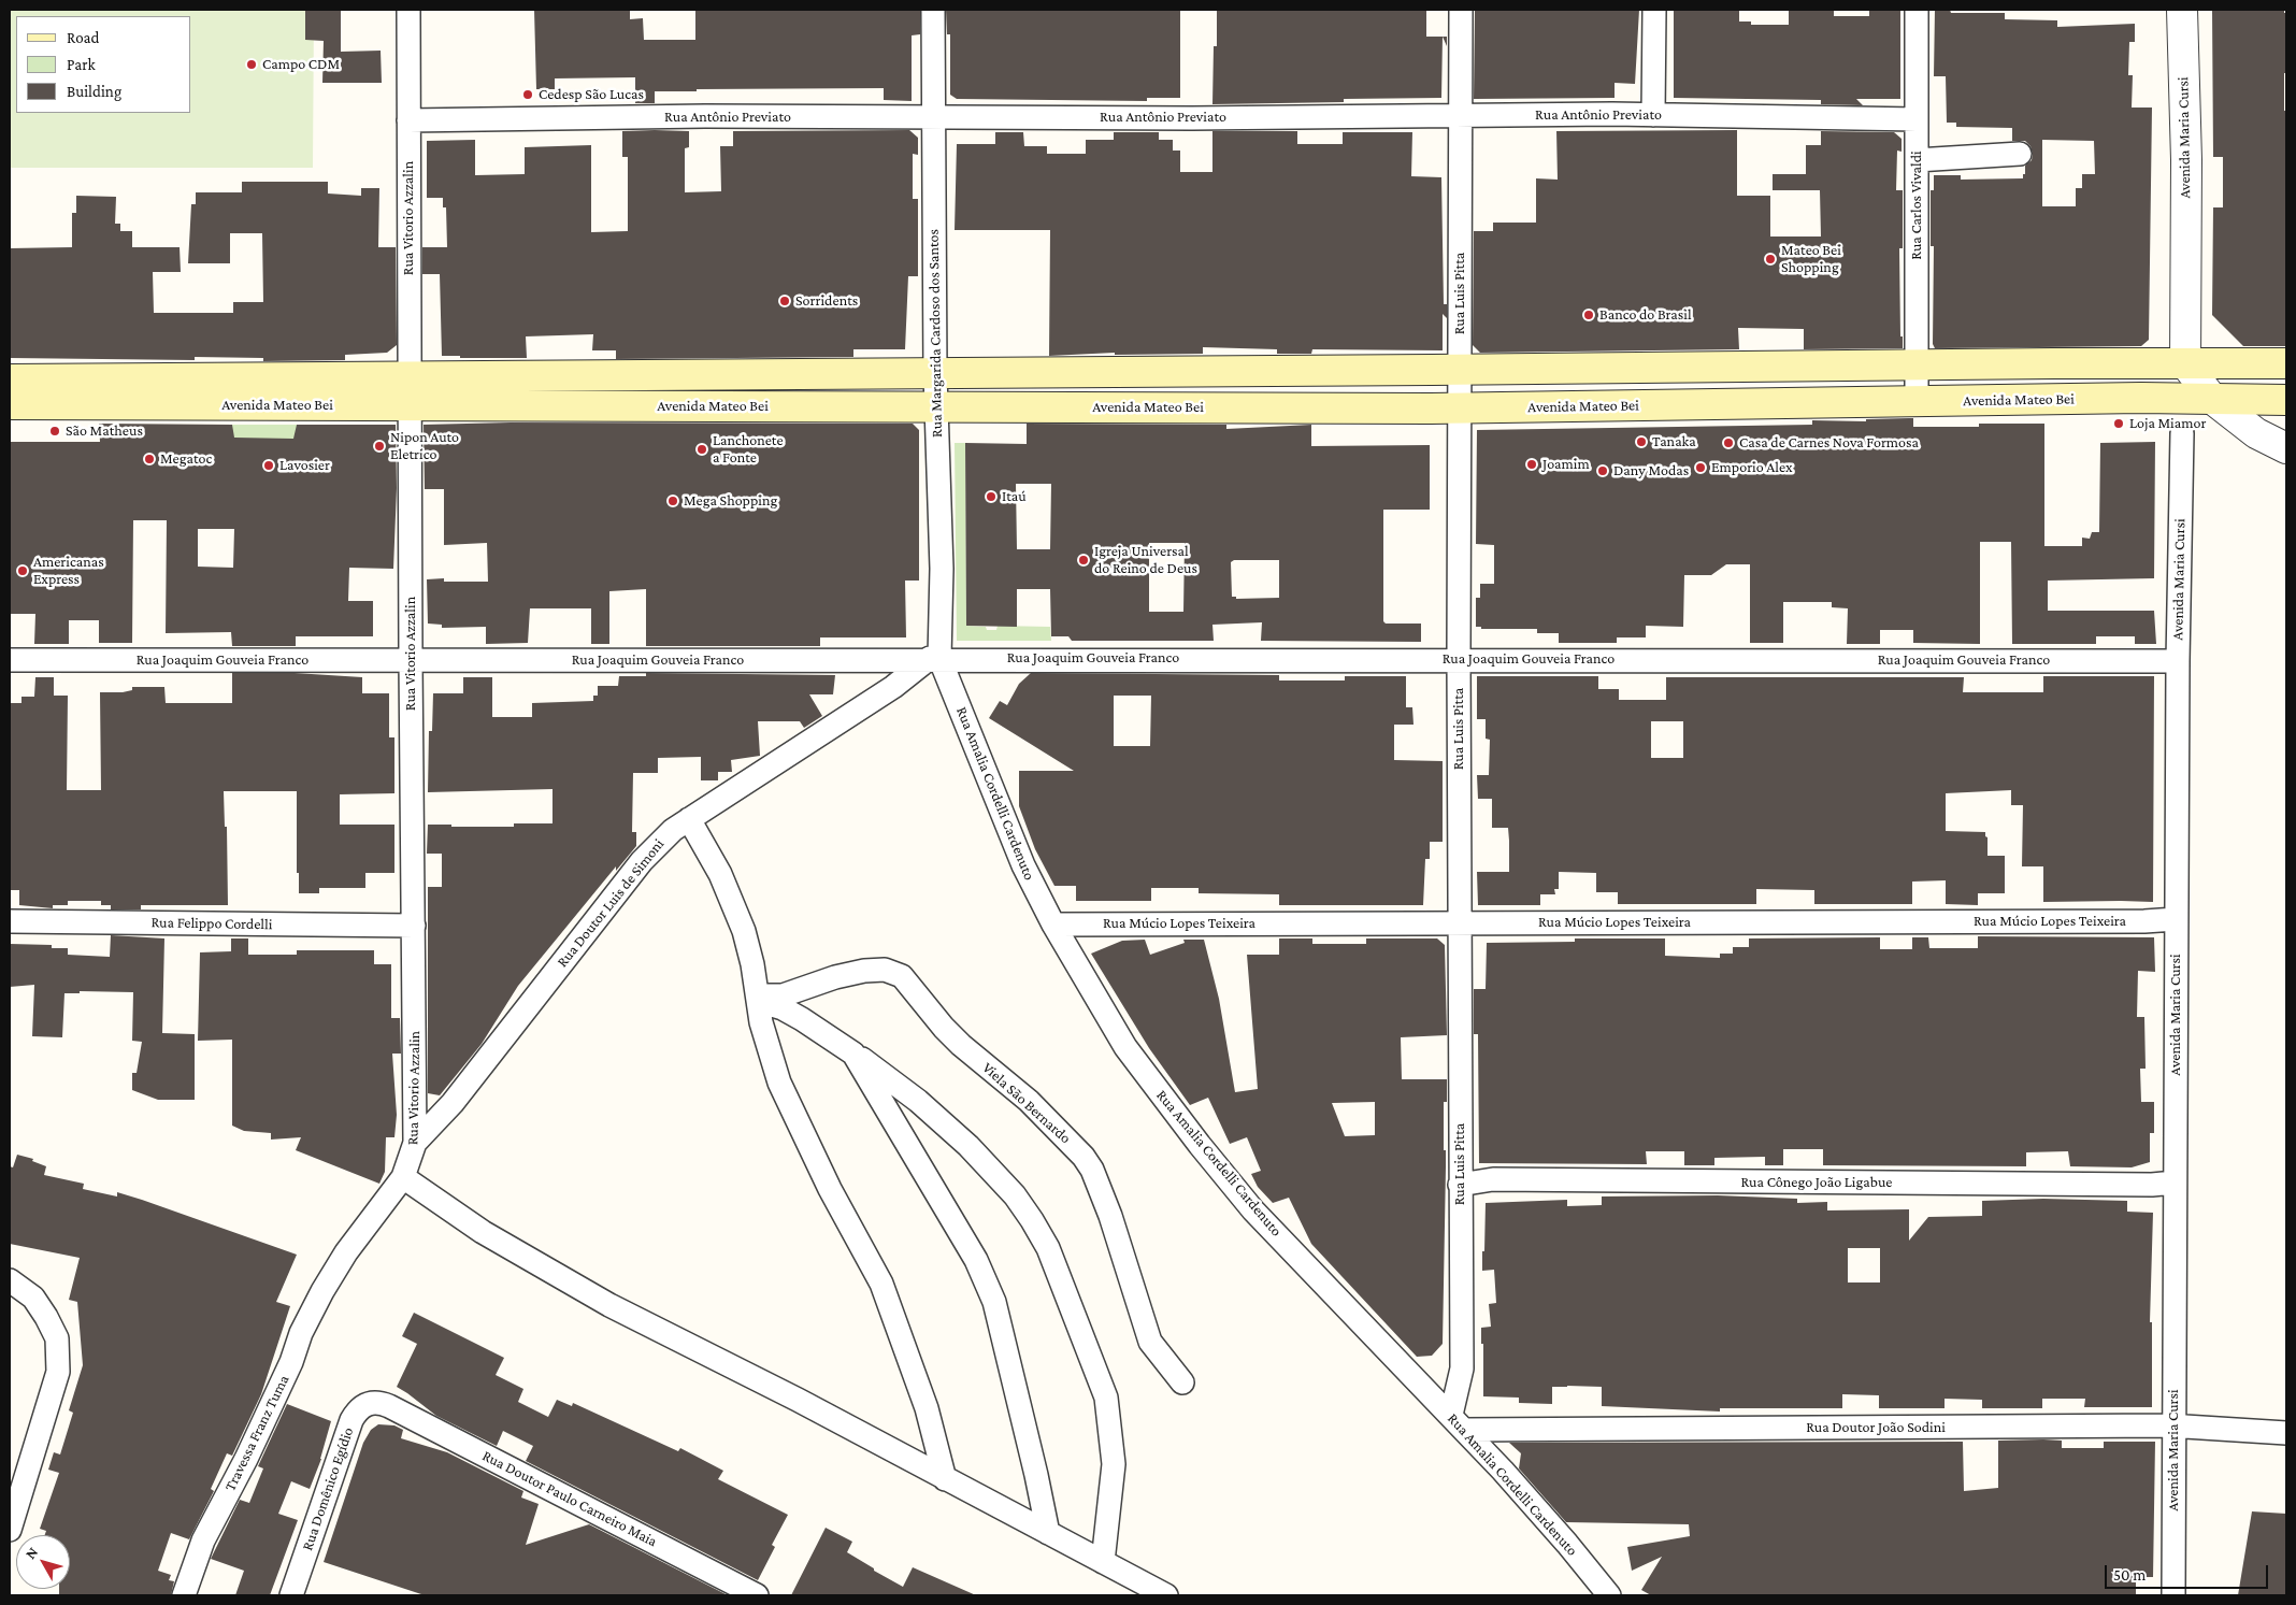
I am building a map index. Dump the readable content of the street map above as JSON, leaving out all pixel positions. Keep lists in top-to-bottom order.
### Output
{
  "streets": {
    "main road": ["Avenida Mateo Bei"],
    "street": [
      "Rua Antônio Previato",
      "Avenida Maria Cursi",
      "Rua Carlos Vivaldi",
      "Rua Vitorio Azzalin",
      "Rua Luis Pitta",
      "Rua Margarida Cardoso dos Santos",
      "Rua Joaquim Gouveia Franco",
      "Rua Amalia Cordelli Cardenuto",
      "Rua Doutor Luis de Simoni",
      "Rua Múcio Lopes Teixeira",
      "Rua Felippo Cordelli",
      "Viela São Bernardo",
      "Rua Cônego João Ligabue",
      "Rua Doutor João Sodini",
      "Travessa Franz Tuma",
      "Rua Domênico Egídio",
      "Rua Doutor Paulo Carneiro Maia"
    ]
  },
  "crossings": [
    ["Rua Antônio Previato", "Rua Carlos Vivaldi"],
    ["Rua Antônio Previato", "Rua Vitorio Azzalin"],
    ["Rua Antônio Previato", "Rua Luis Pitta"],
    ["Rua Antônio Previato", "Rua Margarida Cardoso dos Santos"],
    ["Avenida Maria Cursi", "Avenida Mateo Bei"],
    ["Avenida Maria Cursi", "Rua Joaquim Gouveia Franco"],
    ["Avenida Maria Cursi", "Rua Múcio Lopes Teixeira"],
    ["Avenida Maria Cursi", "Rua Cônego João Ligabue"],
    ["Avenida Maria Cursi", "Rua Doutor João Sodini"],
    ["Rua Carlos Vivaldi", "Avenida Mateo Bei"],
    ["Rua Vitorio Azzalin", "Avenida Mateo Bei"],
    ["Rua Vitorio Azzalin", "Rua Joaquim Gouveia Franco"],
    ["Rua Vitorio Azzalin", "Rua Doutor Luis de Simoni"],
    ["Rua Vitorio Azzalin", "Rua Felippo Cordelli"],
    ["Rua Vitorio Azzalin", "Travessa Franz Tuma"],
    ["Rua Luis Pitta", "Avenida Mateo Bei"],
    ["Rua Luis Pitta", "Rua Joaquim Gouveia Franco"],
    ["Rua Luis Pitta", "Rua Amalia Cordelli Cardenuto"],
    ["Rua Luis Pitta", "Rua Múcio Lopes Teixeira"],
    ["Rua Luis Pitta", "Rua Cônego João Ligabue"],
    ["Rua Luis Pitta", "Rua Doutor João Sodini"],
    ["Rua Margarida Cardoso dos Santos", "Avenida Mateo Bei"],
    ["Rua Margarida Cardoso dos Santos", "Rua Joaquim Gouveia Franco"],
    ["Rua Margarida Cardoso dos Santos", "Rua Amalia Cordelli Cardenuto"],
    ["Rua Margarida Cardoso dos Santos", "Rua Doutor Luis de Simoni"],
    ["Rua Joaquim Gouveia Franco", "Rua Amalia Cordelli Cardenuto"],
    ["Rua Joaquim Gouveia Franco", "Rua Doutor Luis de Simoni"],
    ["Rua Amalia Cordelli Cardenuto", "Rua Doutor Luis de Simoni"],
    ["Rua Amalia Cordelli Cardenuto", "Rua Múcio Lopes Teixeira"],
    ["Rua Amalia Cordelli Cardenuto", "Rua Doutor João Sodini"],
    ["Rua Domênico Egídio", "Rua Doutor Paulo Carneiro Maia"]
  ],
  "places": [
    "Campo CDM",
    "Cedesp São Lucas",
    "Mateo Bei Shopping",
    "Sorridents",
    "Banco do Brasil",
    "Loja Miamor",
    "São Matheus",
    "Tanaka",
    "Casa de Carnes Nova Formosa",
    "Nipon Auto Eletrico",
    "Lanchonete a Fonte",
    "Megatoc",
    "Joamim",
    "Lavosier",
    "Emporio Alex",
    "Dany Modas",
    "Itaú",
    "Mega Shopping",
    "Igreja Universal do Reino de Deus",
    "Americanas Express"
  ],
  "legend": ["Road", "Park", "Building"],
  "scale_bar": "50 m",
  "north": "top left"
}
